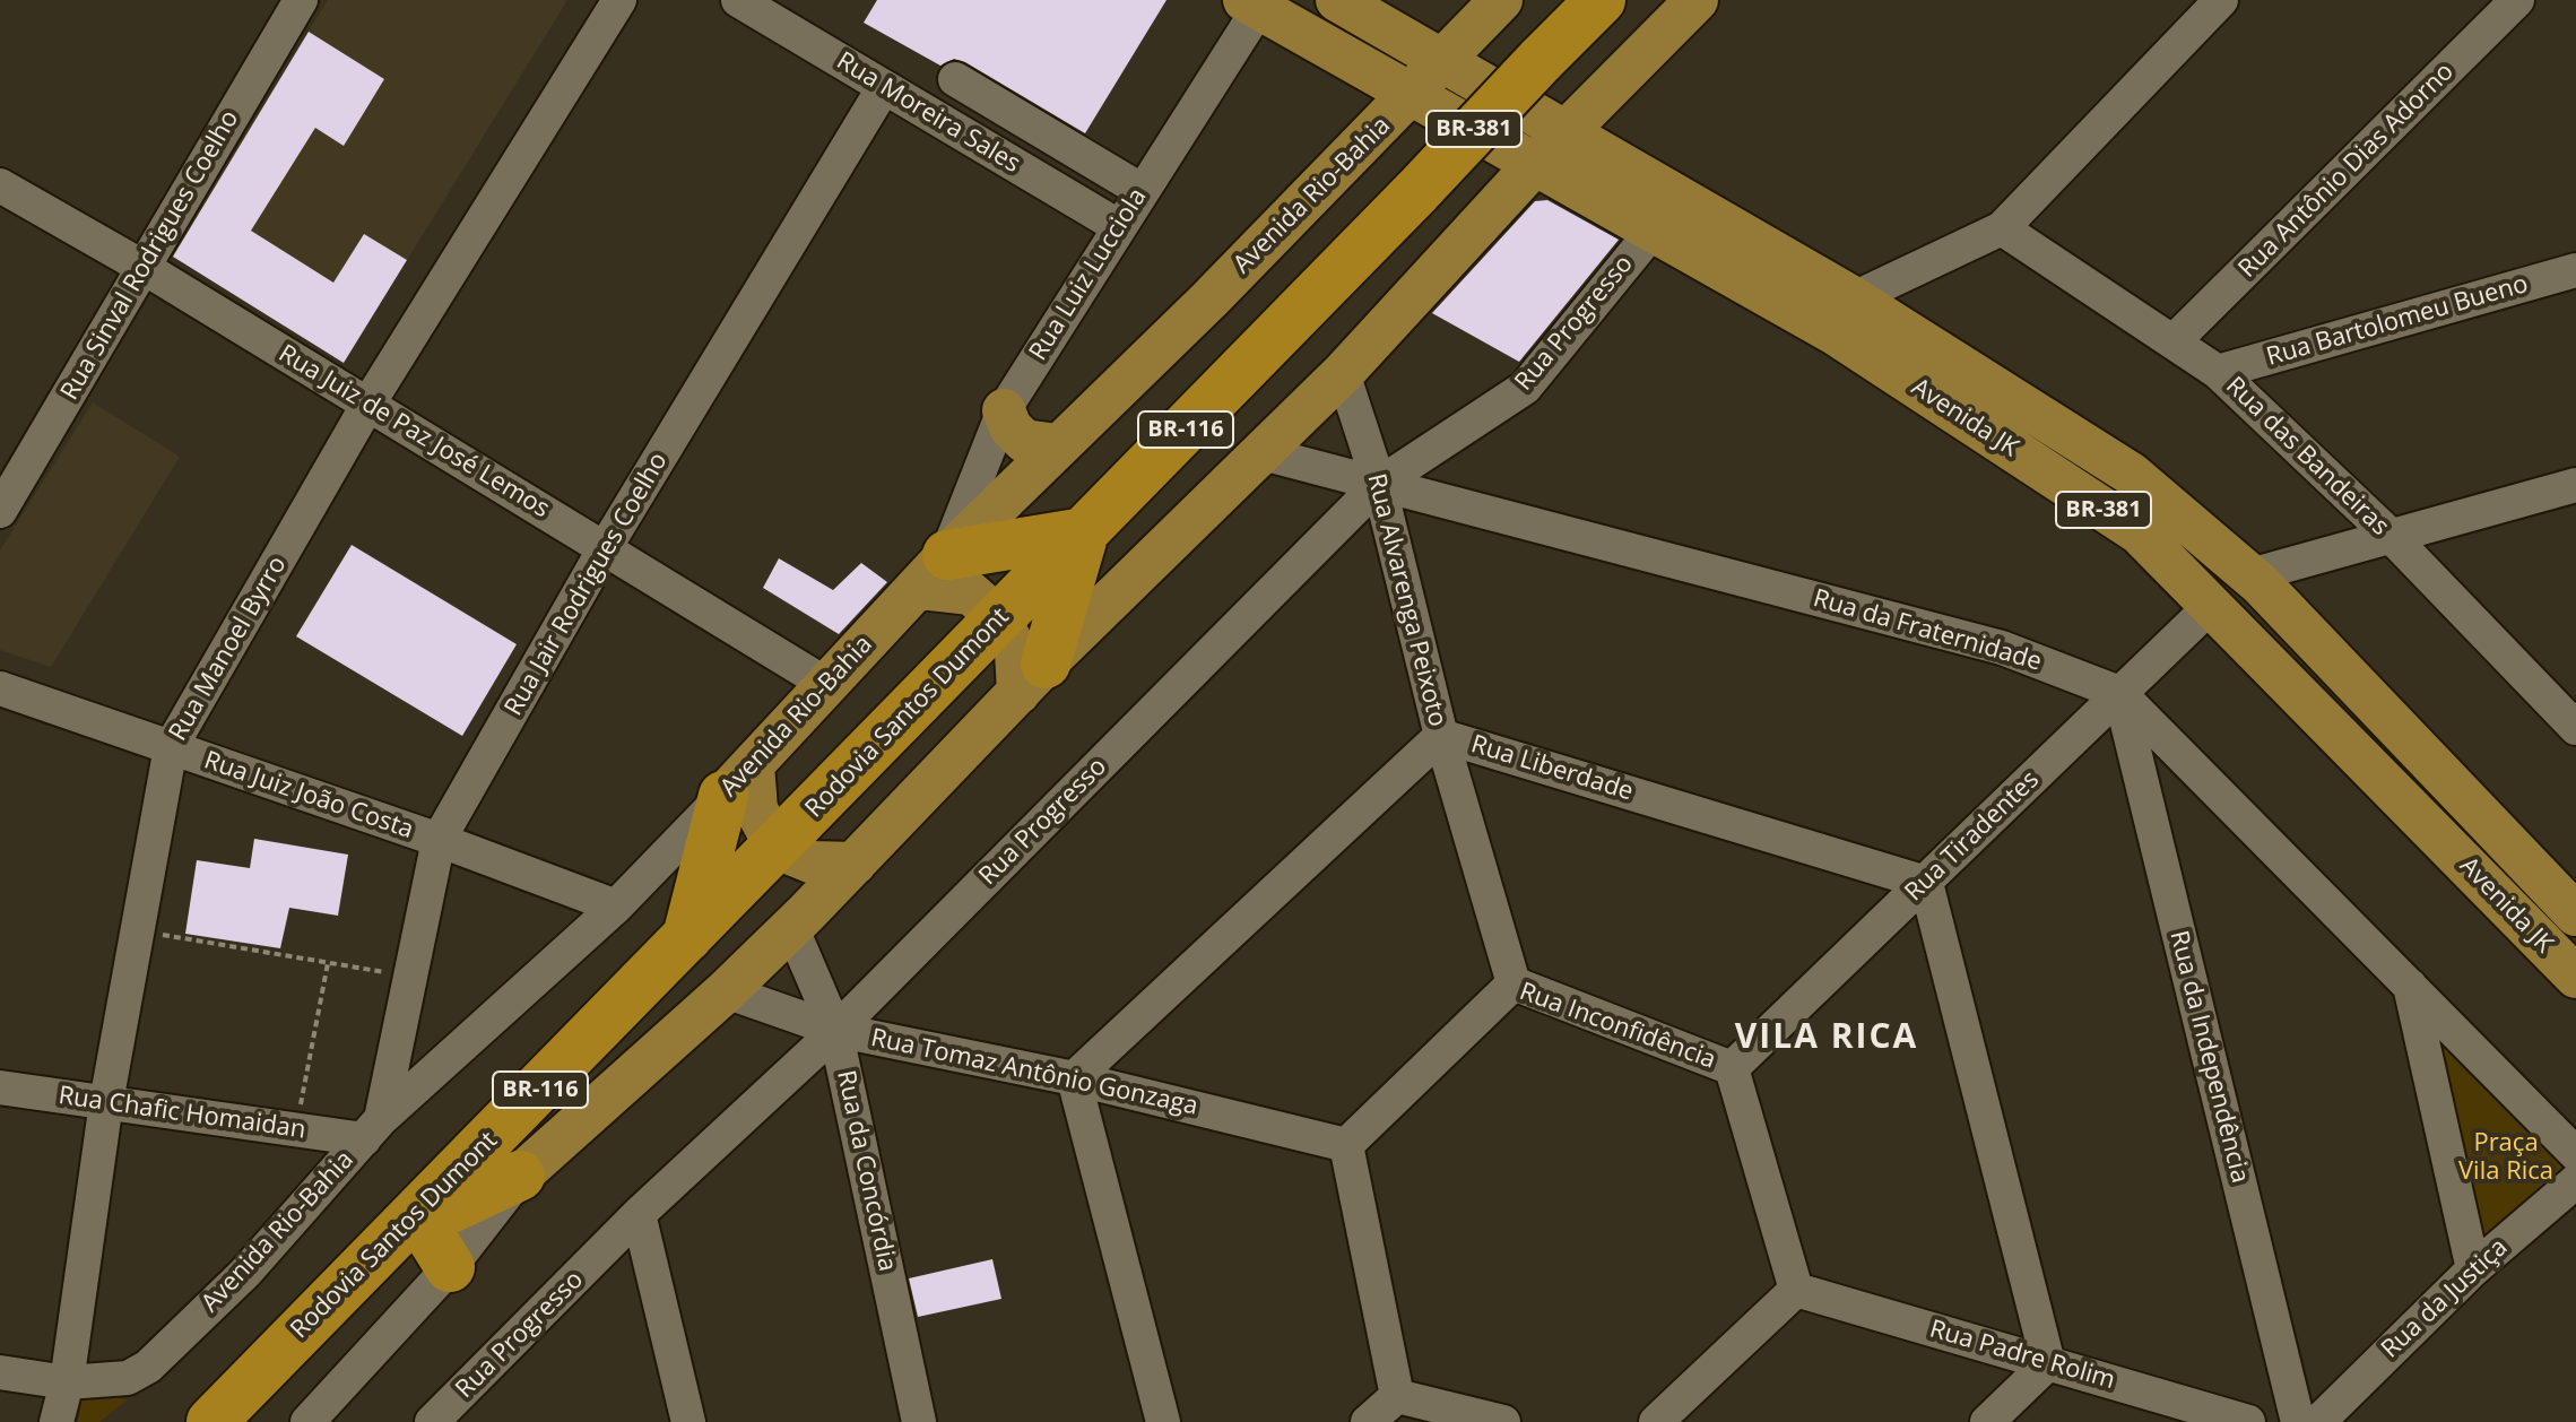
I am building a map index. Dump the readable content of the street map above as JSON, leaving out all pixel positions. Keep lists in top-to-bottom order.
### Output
{
  "streets": {
    "highway": ["BR-116", "Rodovia Santos Dumont"],
    "main road": ["BR-381", "Avenida Rio-Bahia", "Avenida JK"],
    "street": [
      "Rua Moreira Sales",
      "Rua Antônio Dias Adorno",
      "Rua Sinval Rodrigues Coelho",
      "Rua Luiz Lucciola",
      "Rua Bartolomeu Bueno",
      "Rua Progresso",
      "Rua Juiz de Paz José Lemos",
      "Rua das Bandeiras",
      "Rua Jair Rodrigues Coelho",
      "Rua Alvarenga Peixoto",
      "Rua da Fraternidade",
      "Rua Manoel Byrro",
      "Rua Liberdade",
      "Rua Juiz João Costa",
      "Rua Tiradentes",
      "Rua Inconfidência",
      "Rua da Independência",
      "Rua Tomaz Antônio Gonzaga",
      "Rua Chafic Homaidan",
      "Rua da Concórdia",
      "Rua da Justiça",
      "Rua Padre Rolim"
    ]
  },
  "crossings": [
    ["Rua Moreira Sales", "Rua Luiz Lucciola"],
    ["Rua Moreira Sales", "Rua Jair Rodrigues Coelho"],
    ["Rua Antônio Dias Adorno", "Rua das Bandeiras"],
    ["Avenida Rio-Bahia", "Rua Luiz Lucciola"],
    ["Avenida Rio-Bahia", "Avenida JK"],
    ["Avenida Rio-Bahia", "Rua Juiz de Paz José Lemos"],
    ["Avenida Rio-Bahia", "Rua Jair Rodrigues Coelho"],
    ["Avenida Rio-Bahia", "Rua Manoel Byrro"],
    ["Avenida Rio-Bahia", "Rua Juiz João Costa"],
    ["Avenida Rio-Bahia", "Rua Chafic Homaidan"],
    ["Rua Sinval Rodrigues Coelho", "Rua Juiz de Paz José Lemos"],
    ["Rua Luiz Lucciola", "Avenida JK"],
    ["Rua Bartolomeu Bueno", "Rua das Bandeiras"],
    ["Rua Progresso", "Avenida JK"],
    ["Rua Progresso", "Rua Alvarenga Peixoto"],
    ["Rua Progresso", "Rua da Fraternidade"],
    ["Rua Progresso", "Rua Tomaz Antônio Gonzaga"],
    ["Rua Progresso", "Rua da Concórdia"],
    ["Avenida JK", "Rua Tiradentes"],
    ["Rua Juiz de Paz José Lemos", "Rua Jair Rodrigues Coelho"],
    ["Rua Juiz de Paz José Lemos", "Rua Manoel Byrro"],
    ["Rua Jair Rodrigues Coelho", "Rua Juiz João Costa"],
    ["Rua Jair Rodrigues Coelho", "Rua Chafic Homaidan"],
    ["Rua Alvarenga Peixoto", "Rua da Fraternidade"],
    ["Rua Alvarenga Peixoto", "Rua Liberdade"],
    ["Rua Alvarenga Peixoto", "Rua Inconfidência"],
    ["Rua da Fraternidade", "Rua Tiradentes"],
    ["Rua da Fraternidade", "Rua da Independência"],
    ["Rua Manoel Byrro", "Rua Juiz João Costa"],
    ["Rua Manoel Byrro", "Rua Chafic Homaidan"],
    ["Rua Liberdade", "Rua Tiradentes"],
    ["Rua Liberdade", "Rua Tomaz Antônio Gonzaga"],
    ["Rua Tiradentes", "Rua Inconfidência"],
    ["Rua Tiradentes", "Rua da Independência"],
    ["Rua Inconfidência", "Rua Tomaz Antônio Gonzaga"],
    ["Rua Inconfidência", "Rua Padre Rolim"],
    ["Rua Tomaz Antônio Gonzaga", "Rua da Concórdia"]
  ],
  "districts": ["VILA RICA"],
  "parks": ["Praça Vila Rica"]
}
